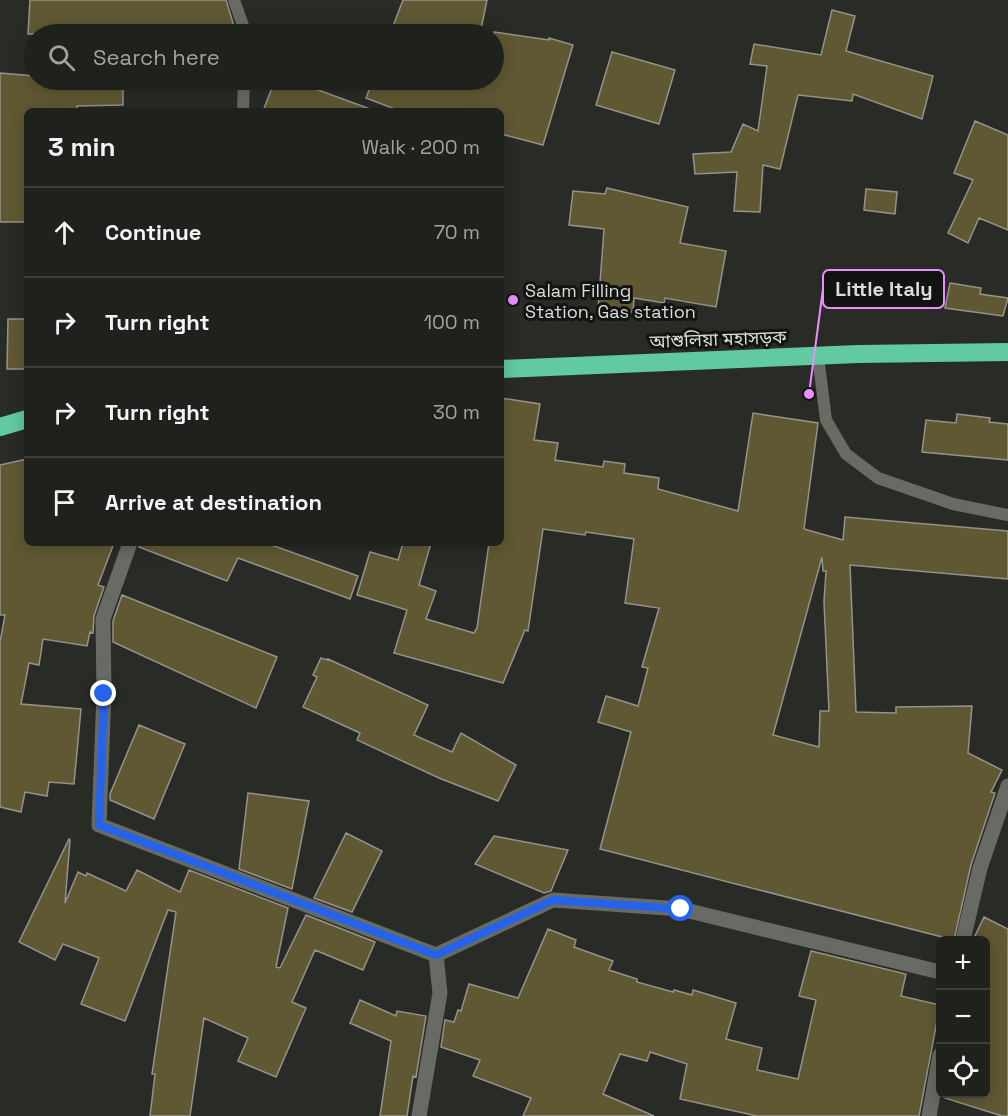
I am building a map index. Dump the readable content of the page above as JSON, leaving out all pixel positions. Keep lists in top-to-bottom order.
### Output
{
  "streets": {
    "highway": ["আশুলিয়া মহাসড়ক"]
  },
  "places": ["Salam Filling Station, Gas station", "Little Italy"],
  "page": {
    "search": "Search here",
    "heading": ["3 min", "Walk · 200 m"],
    "list": [
      ["Continue", "70 m"],
      ["Turn right", "100 m"],
      ["Turn right", "30 m"],
      "Arrive at destination"
    ],
    "map_buttons": ["+", "−"]
  }
}
